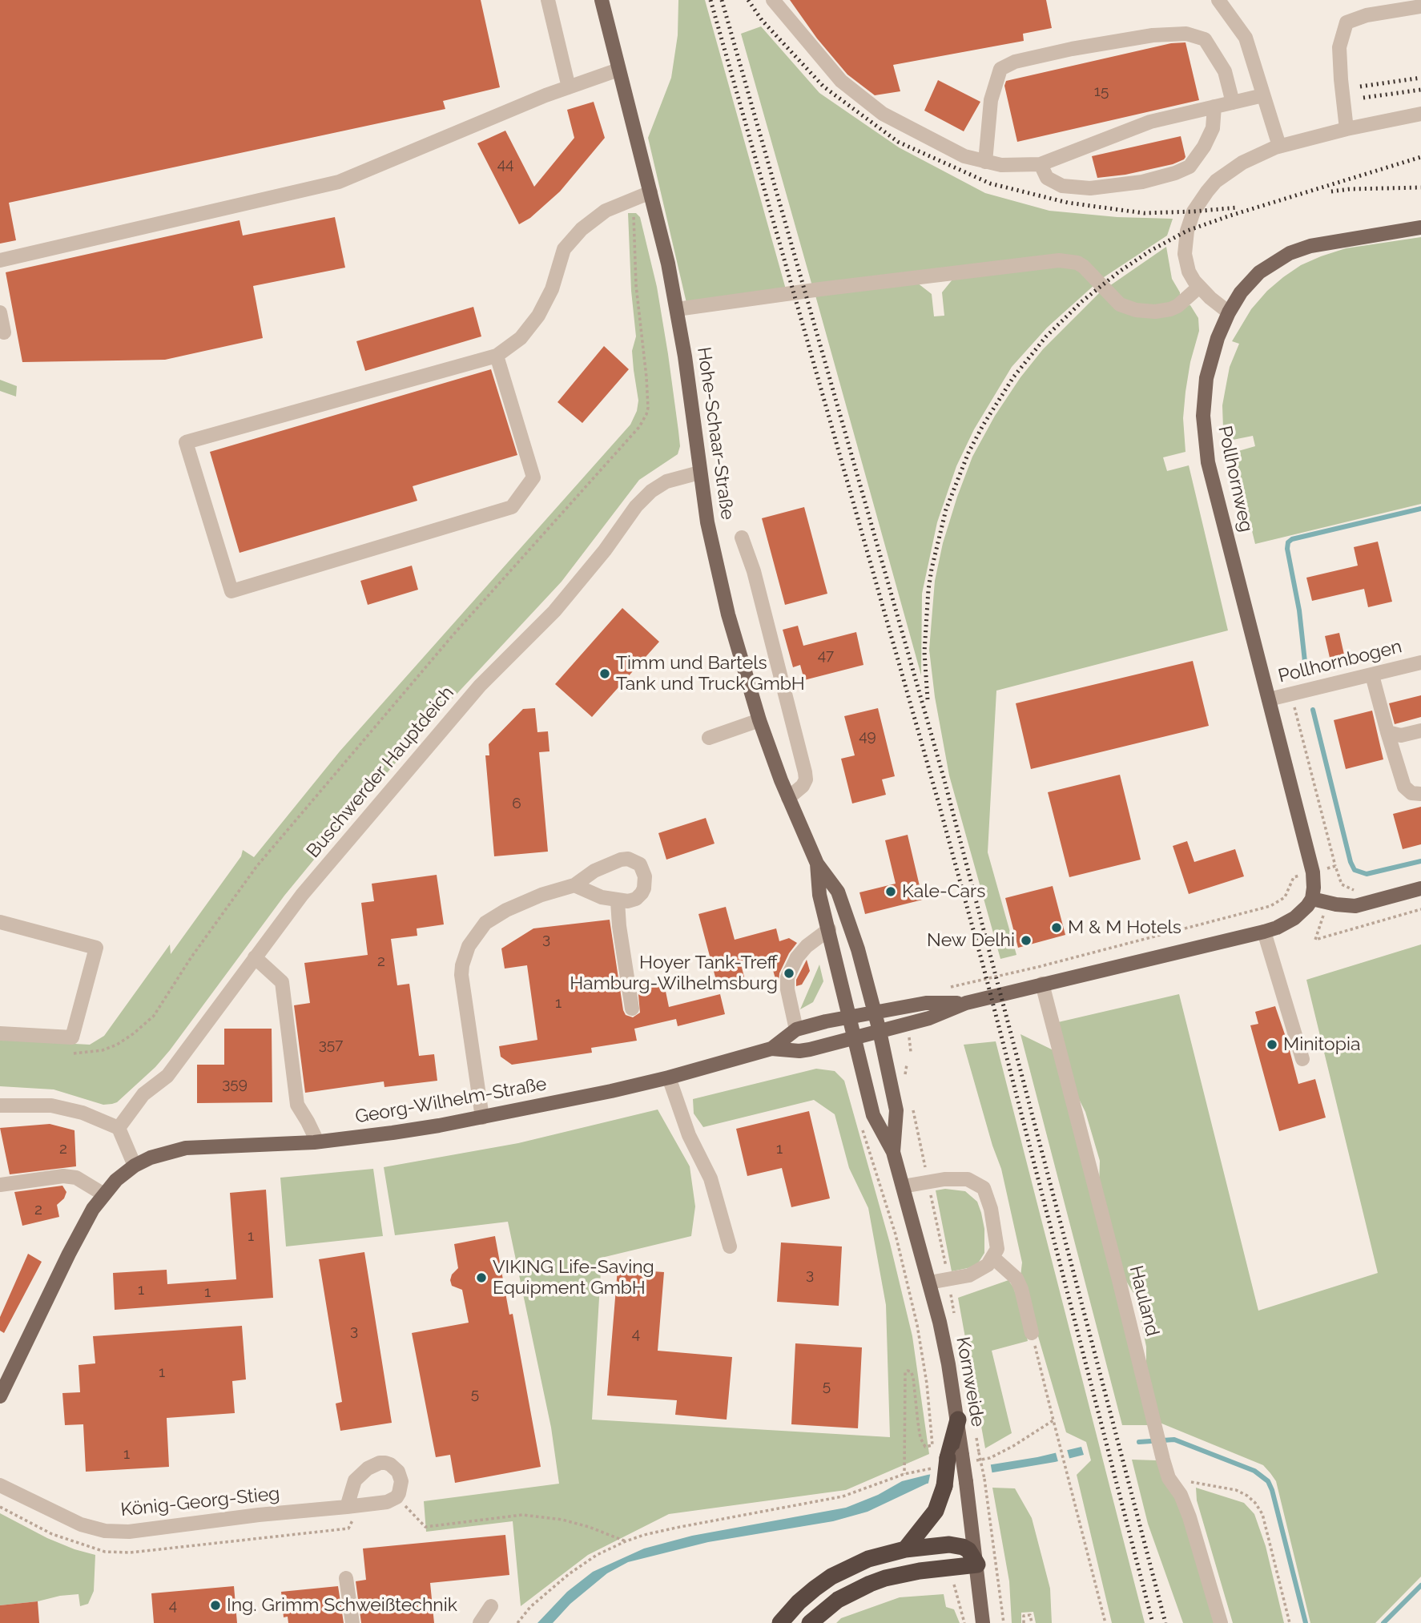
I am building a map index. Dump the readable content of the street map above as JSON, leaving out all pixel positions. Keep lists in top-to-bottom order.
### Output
{
  "streets": {
    "main road": [
      "Hohe-Schaar-Straße",
      "Pollhornweg",
      "Georg-Wilhelm-Straße",
      "Kornweide"
    ],
    "street": [
      "Pollhornbogen",
      "Buschwerder Hauptdeich",
      "Hauland",
      "König-Georg-Stieg"
    ]
  },
  "crossings": [
    ["Hohe-Schaar-Straße", "Buschwerder Hauptdeich"],
    ["Hohe-Schaar-Straße", "Georg-Wilhelm-Straße"],
    ["Hohe-Schaar-Straße", "Kornweide"],
    ["Pollhornweg", "Pollhornbogen"],
    ["Pollhornweg", "Georg-Wilhelm-Straße"],
    ["Georg-Wilhelm-Straße", "Hauland"],
    ["Georg-Wilhelm-Straße", "Kornweide"]
  ],
  "places": [
    "Timm und Bartels Tank und Truck GmbH",
    "Kale-Cars",
    "M & M Hotels",
    "New Delhi",
    "Hoyer Tank-Treff Hamburg-Wilhelmsburg",
    "Minitopia",
    "VIKING Life-Saving Equipment GmbH",
    "Ing. Grimm Schweißtechnik"
  ],
  "house_numbers": [
    "15",
    "44",
    "47",
    "49",
    "6",
    "3",
    "2",
    "1",
    "357",
    "359",
    "2",
    "1",
    "2",
    "1",
    "3",
    "1",
    "1",
    "3",
    "4",
    "1",
    "5",
    "5",
    "1",
    "4"
  ]
}
